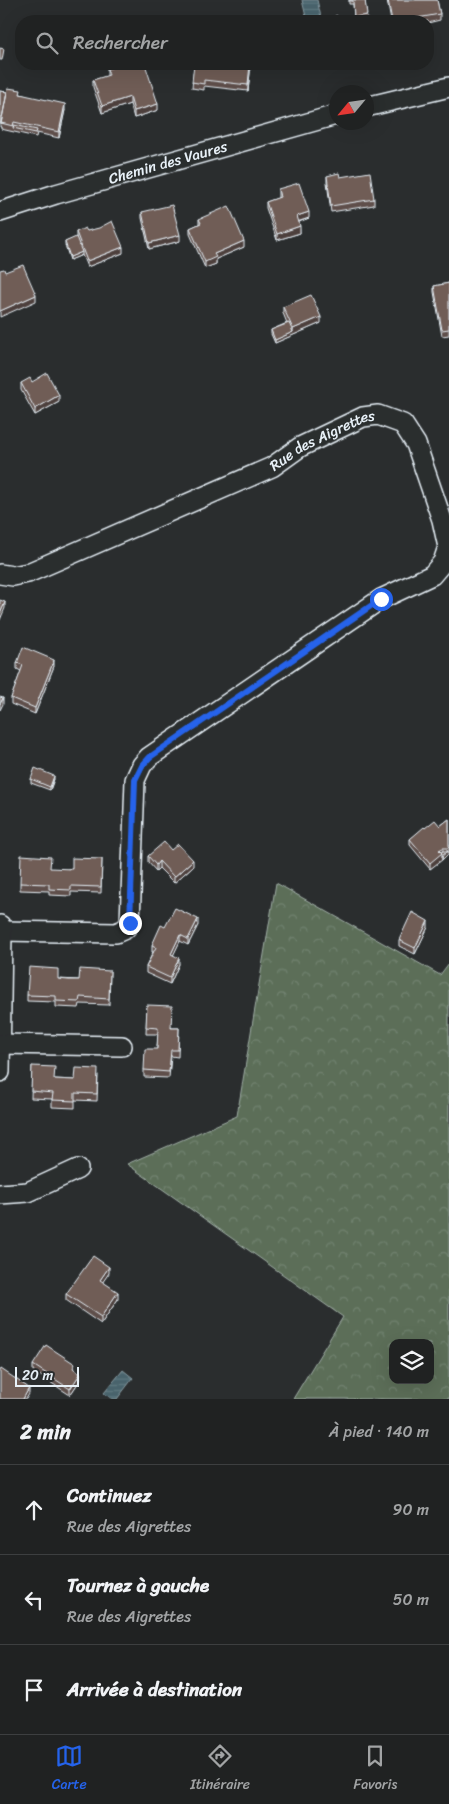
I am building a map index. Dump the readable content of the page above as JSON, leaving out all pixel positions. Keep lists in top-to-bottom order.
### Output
{
  "streets": {
    "street": ["Chemin des Vaures", "Rue des Aigrettes"]
  },
  "scale_bar": "20 m",
  "north": "bottom left",
  "page": {
    "search": "Rechercher",
    "scale": "20 m",
    "heading": ["2 min", "À pied · 140 m"],
    "list": [
      ["Continuez", "Rue des Aigrettes", "90 m"],
      ["Tournez à gauche", "Rue des Aigrettes", "50 m"],
      "Arrivée à destination"
    ],
    "nav": ["Carte", "Itinéraire", "Favoris"]
  }
}
